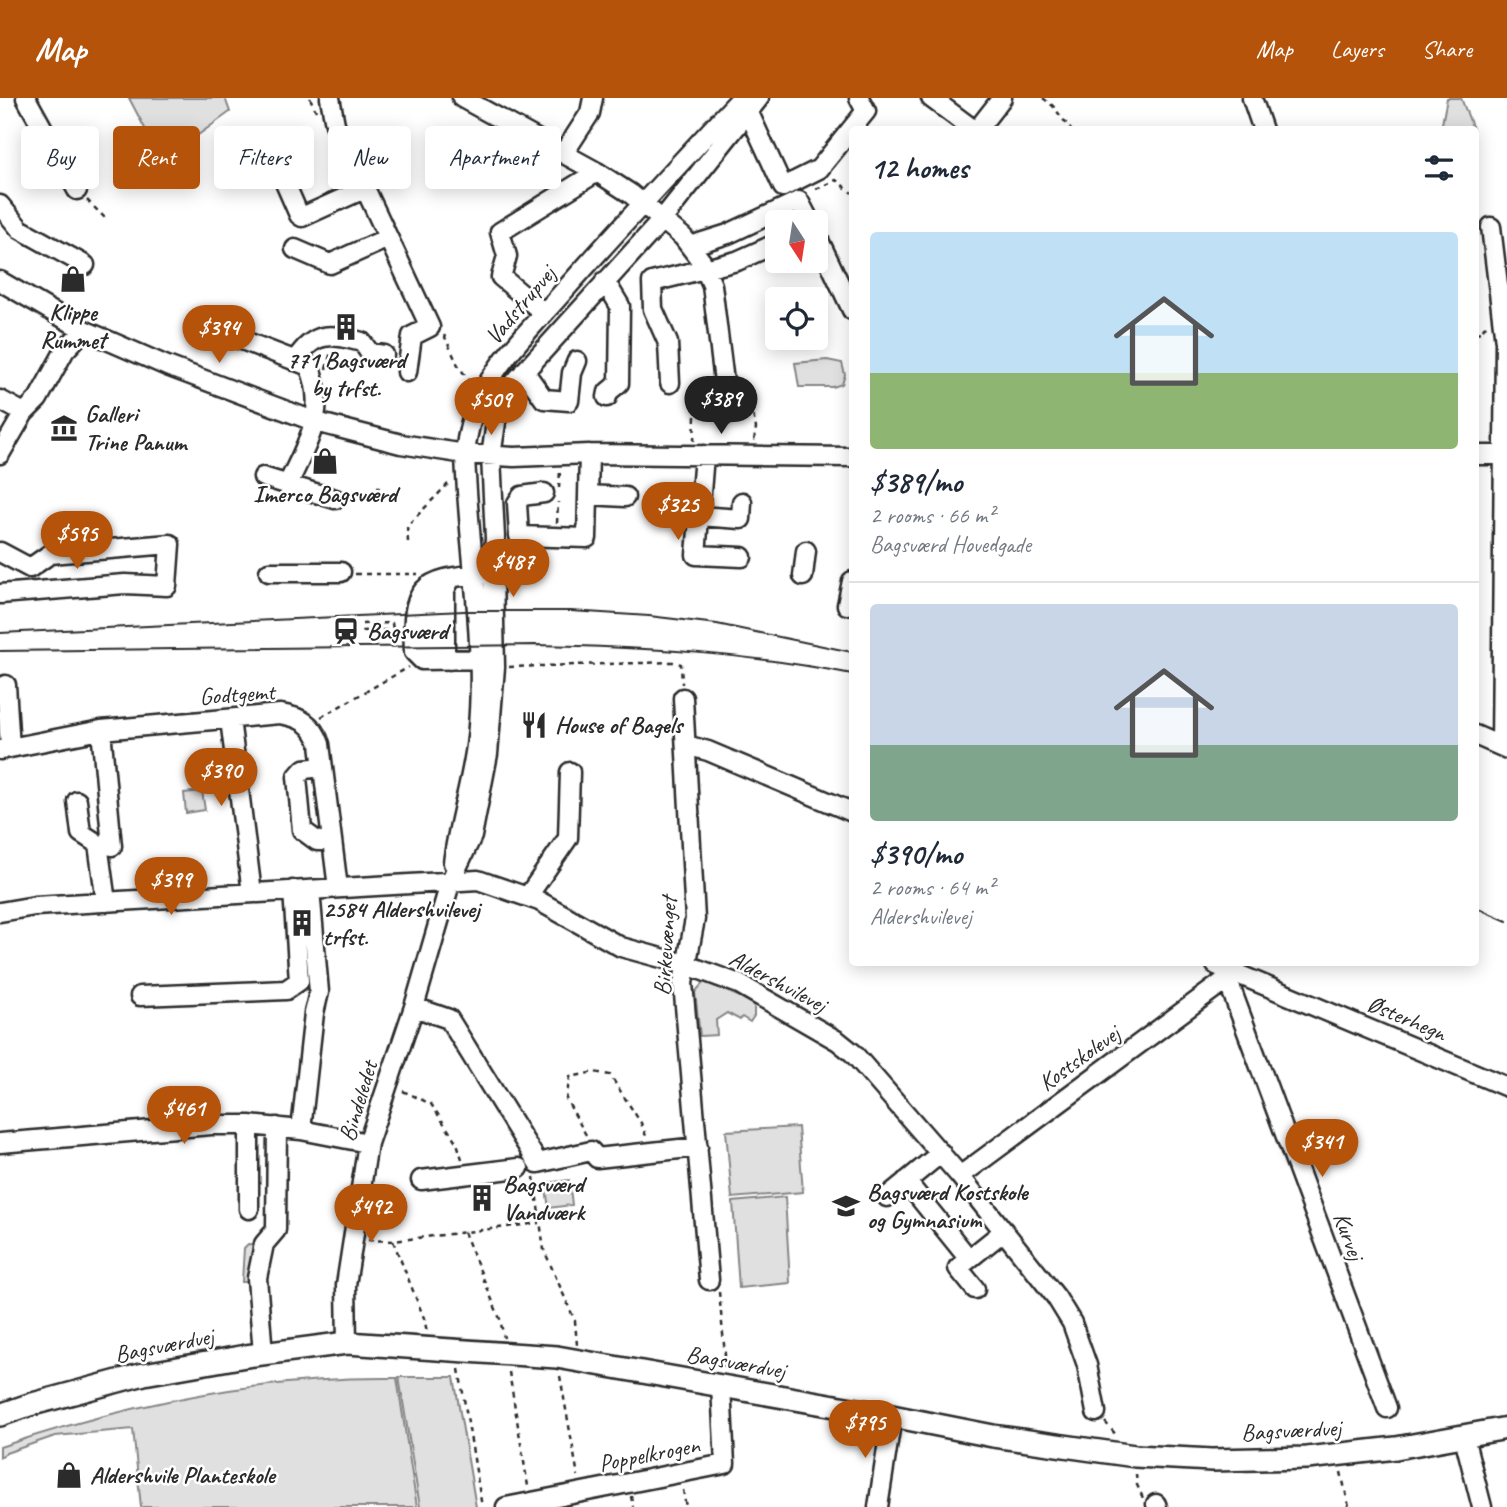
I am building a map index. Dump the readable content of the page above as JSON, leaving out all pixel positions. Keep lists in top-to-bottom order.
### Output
{
  "streets": {
    "main road": ["Bagsværdvej"],
    "street": [
      "Vadstrupvej",
      "Godtgemt",
      "Birkevænget",
      "Aldershvilevej",
      "Østerhegn",
      "Kostskolevej",
      "Bindeledet",
      "Kurvej",
      "Poppelkrogen"
    ]
  },
  "crossings": [
    ["Vadstrupvej", "Bindeledet"],
    ["Birkevænget", "Aldershvilevej"],
    ["Aldershvilevej", "Kostskolevej"],
    ["Aldershvilevej", "Bindeledet"],
    ["Østerhegn", "Kostskolevej"],
    ["Østerhegn", "Kurvej"],
    ["Kostskolevej", "Kurvej"],
    ["Bindeledet", "Bagsværdvej"],
    ["Bagsværdvej", "Poppelkrogen"]
  ],
  "places": {
    "shop": ["Klippe Rummet", "Imerco Bagsværd", "Aldershvile Planteskole"],
    "building": ["771 Bagsværd by trfst.", "2584 Aldershvilevej trfst.", "Bagsværd Vandværk"],
    "museum": ["Galleri Trine Panum"],
    "station": ["Bagsværd"],
    "restaurant": ["House of Bagels"],
    "school or university": ["Bagsværd Kostskole og Gymnasium"]
  },
  "north": "bottom",
  "page": {
    "header": "Map",
    "nav": ["Map", "Layers", "Share"],
    "chip": [
      "Buy",
      "Rent",
      "Filters",
      "New",
      "Apartment"
    ],
    "heading": "12 homes",
    "list": [
      {
        "name": "$389/mo",
        "note": "2 rooms · 66 m² · Bagsværd Hovedgade"
      },
      {
        "name": "$390/mo",
        "note": "2 rooms · 64 m² · Aldershvilevej"
      }
    ],
    "price": [
      "$394",
      "$389",
      "$509",
      "$325",
      "$595",
      "$487",
      "$390",
      "$399",
      "$461",
      "$341",
      "$492",
      "$795"
    ]
  }
}
